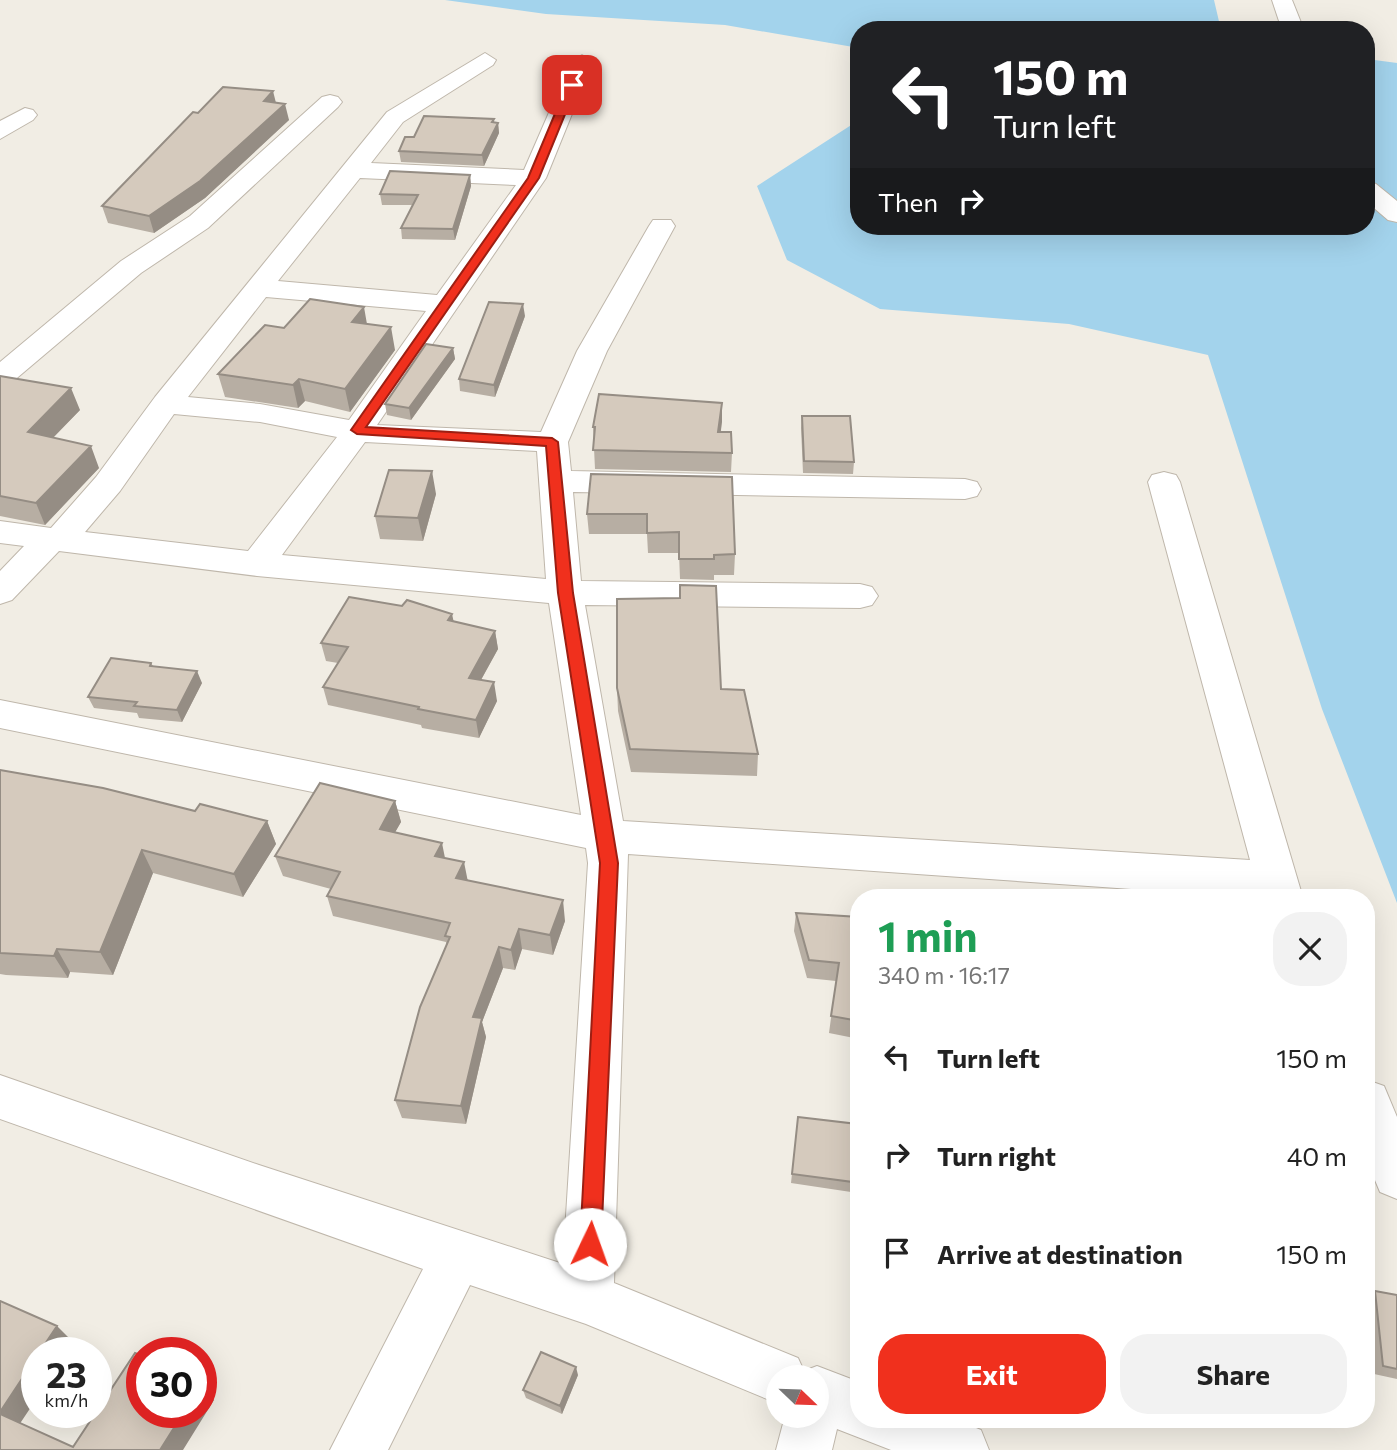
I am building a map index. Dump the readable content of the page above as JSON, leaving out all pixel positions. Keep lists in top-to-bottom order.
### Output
{
  "north": "bottom right",
  "page": {
    "turn": ["150 m", "Turn left"],
    "then": "Then",
    "heading": ["1 min", "340 m · 16:17"],
    "list": [
      {
        "name": "Turn left",
        "value": "150 m"
      },
      {
        "name": "Turn right",
        "value": "40 m"
      },
      {
        "name": "Arrive at destination",
        "value": "150 m"
      }
    ],
    "buttons": ["Exit", "Share"],
    "speed": "23 km/h",
    "limit": "30"
  }
}
